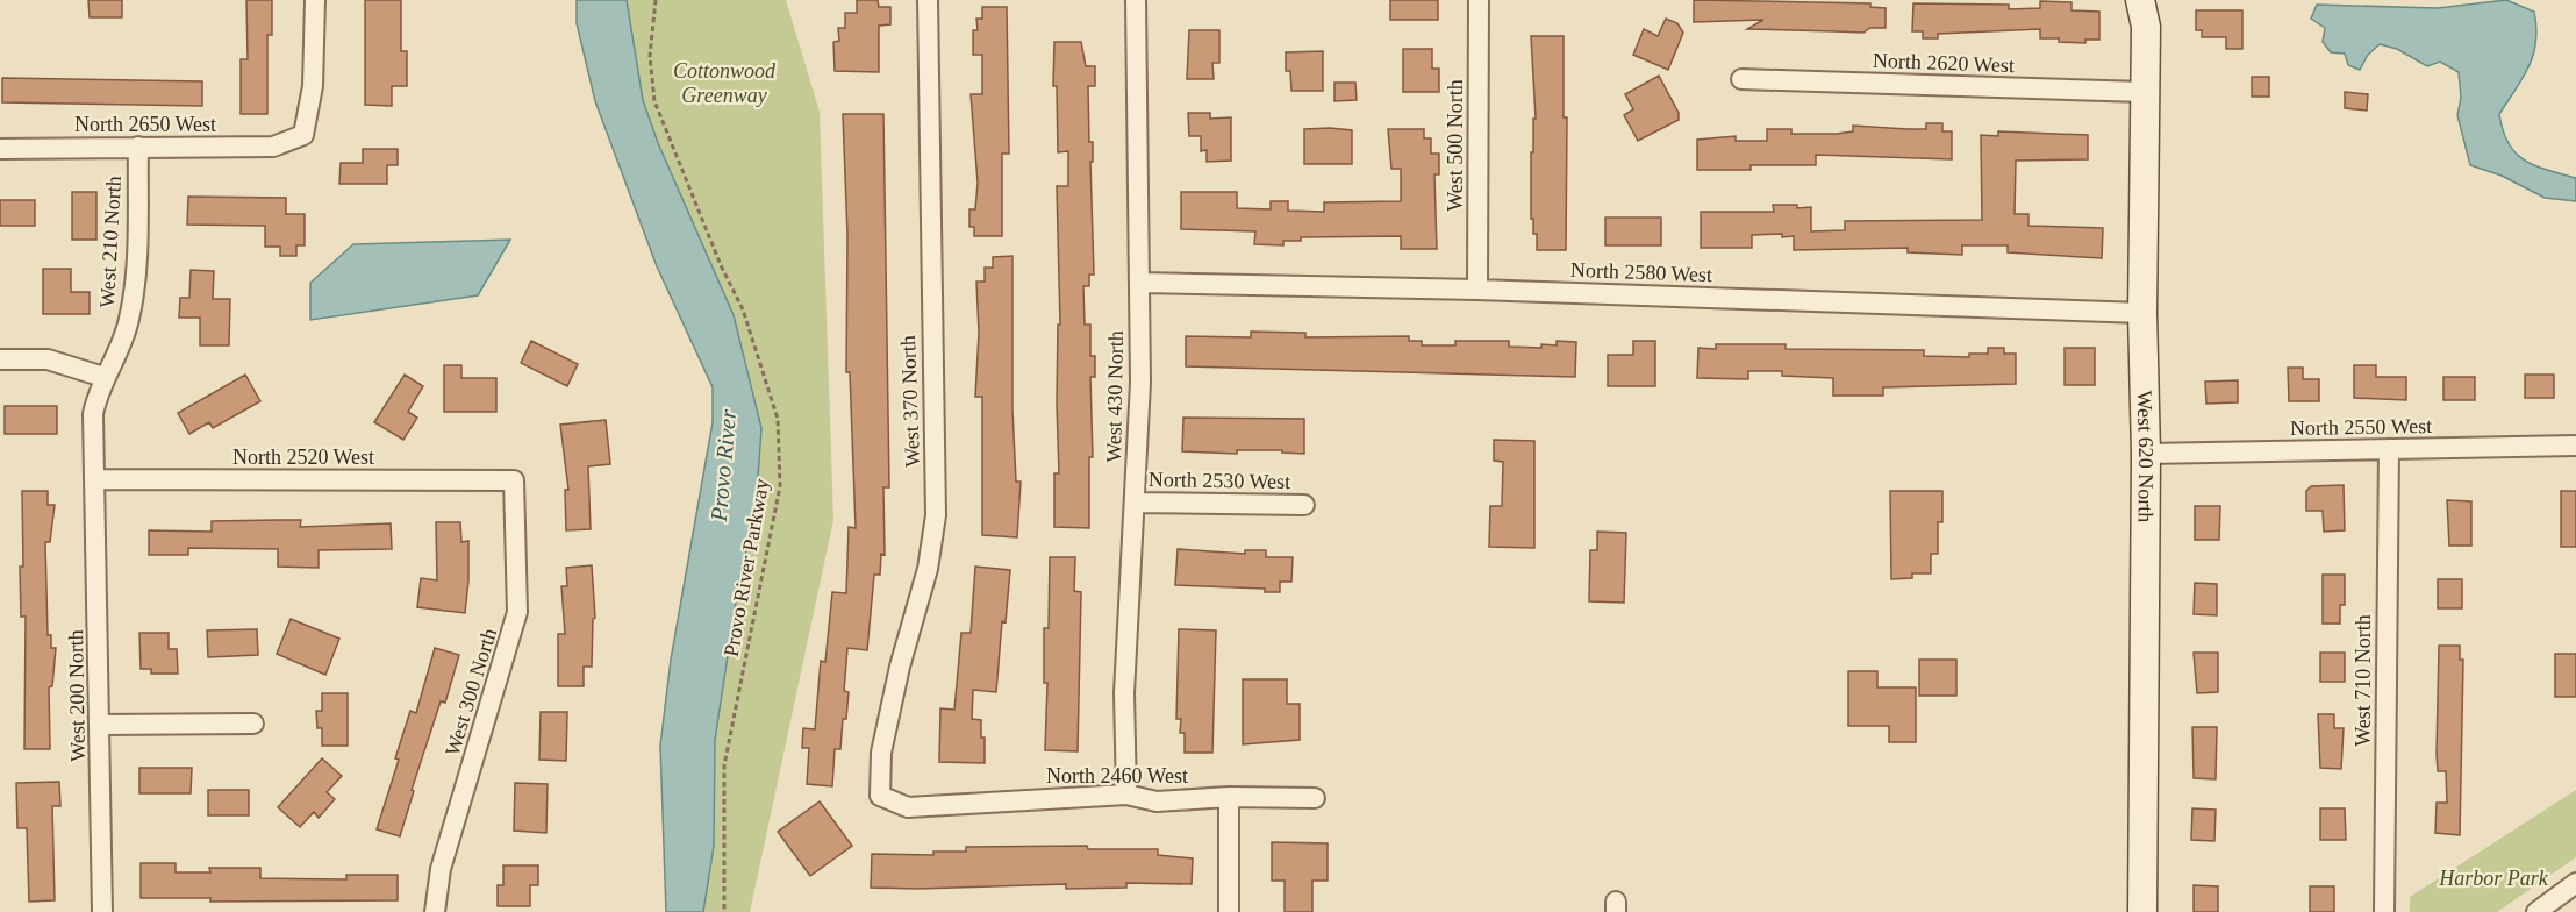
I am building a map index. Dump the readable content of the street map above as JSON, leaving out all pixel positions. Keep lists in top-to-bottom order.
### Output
{
  "streets": {
    "street": [
      "North 2620 West",
      "North 2650 West",
      "West 500 North",
      "West 210 North",
      "North 2580 West",
      "West 430 North",
      "West 370 North",
      "North 2550 West",
      "West 620 North",
      "North 2520 West",
      "North 2530 West",
      "West 710 North",
      "West 300 North",
      "West 200 North",
      "North 2460 West"
    ],
    "path": ["Provo River Parkway"]
  },
  "crossings": [
    ["North 2620 West", "West 620 North"],
    ["North 2650 West", "West 210 North"],
    ["West 500 North", "North 2580 West"],
    ["West 210 North", "North 2520 West"],
    ["West 210 North", "West 200 North"],
    ["North 2580 West", "West 430 North"],
    ["North 2580 West", "West 620 North"],
    ["West 430 North", "North 2530 West"],
    ["West 430 North", "North 2460 West"],
    ["West 370 North", "North 2460 West"],
    ["North 2550 West", "West 620 North"],
    ["North 2550 West", "West 710 North"],
    ["North 2520 West", "West 300 North"],
    ["North 2520 West", "West 200 North"]
  ],
  "water": ["Provo River"],
  "parks": ["Cottonwood Greenway", "Harbor Park"]
}
